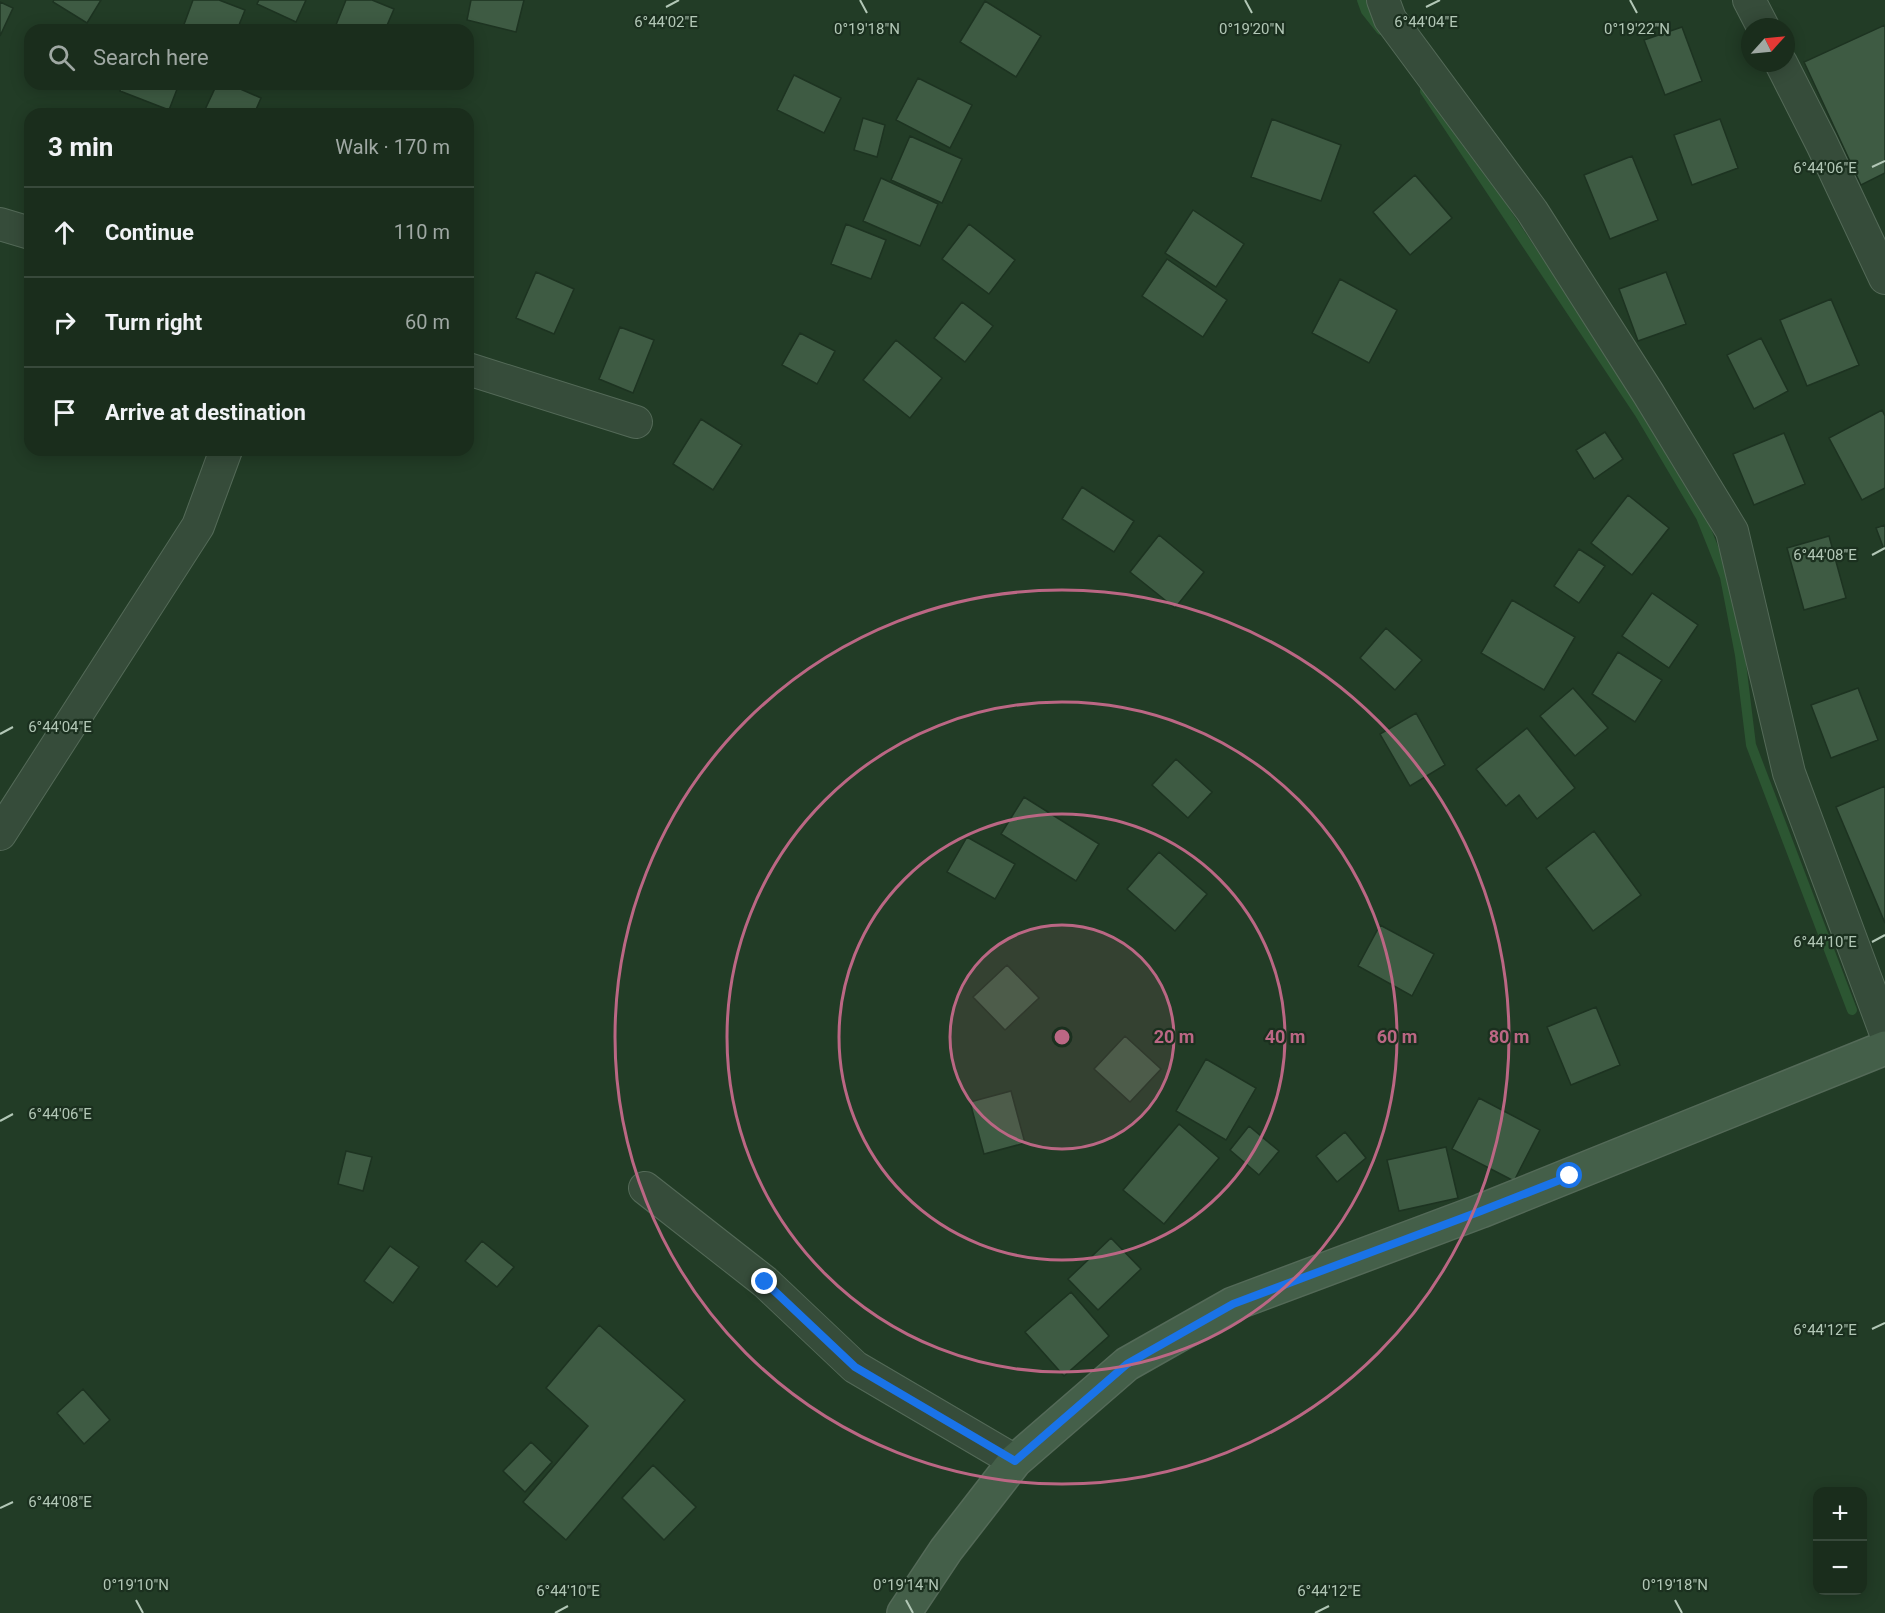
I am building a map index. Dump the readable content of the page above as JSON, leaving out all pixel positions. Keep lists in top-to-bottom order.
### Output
{
  "north": "top right",
  "page": {
    "search": "Search here",
    "heading": ["3 min", "Walk · 170 m"],
    "list": [
      ["Continue", "110 m"],
      ["Turn right", "60 m"],
      "Arrive at destination"
    ],
    "map_buttons": ["+", "−"]
  },
  "coordinates": [
    "6°44'02\"E",
    "6°44'04\"E",
    "0°19'18\"N",
    "0°19'20\"N",
    "0°19'22\"N",
    "6°44'06\"E",
    "6°44'08\"E",
    "6°44'10\"E",
    "6°44'12\"E",
    "0°19'10\"N",
    "0°19'14\"N"
  ],
  "rings": [
    "20 m",
    "40 m",
    "60 m",
    "80 m"
  ]
}
